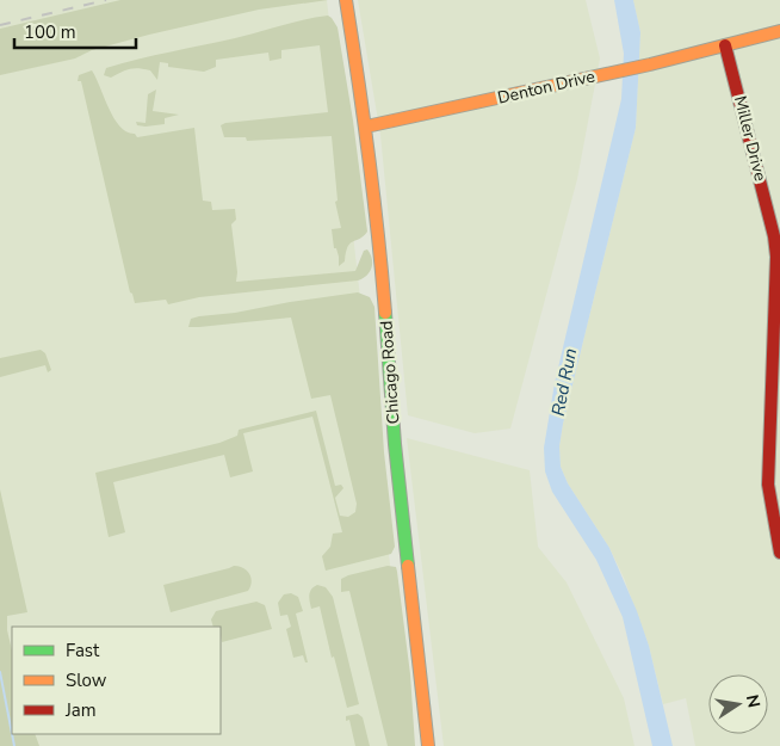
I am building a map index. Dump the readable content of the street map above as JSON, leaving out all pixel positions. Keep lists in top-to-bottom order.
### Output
{
  "streets": {
    "street": ["Denton Drive", "Miller Drive", "Chicago Road"]
  },
  "crossings": [
    ["Denton Drive", "Miller Drive"],
    ["Denton Drive", "Chicago Road"]
  ],
  "water": ["Red Run"],
  "legend": ["Fast", "Slow", "Jam"],
  "scale_bar": "100 m",
  "north": "right"
}
